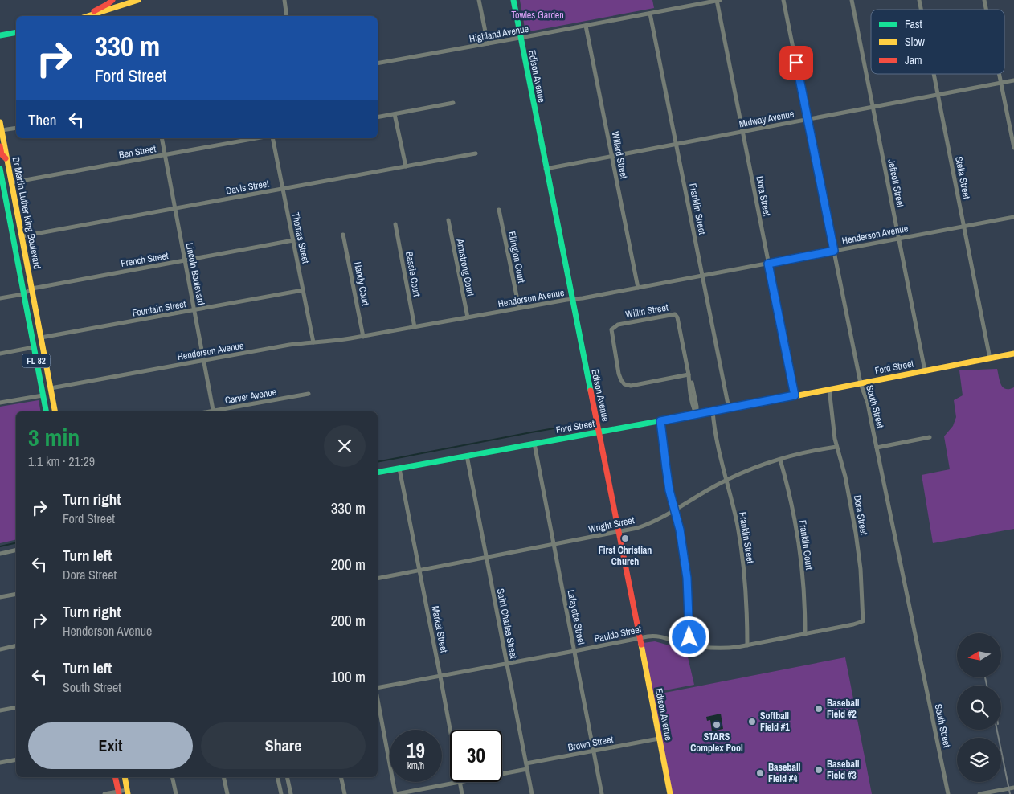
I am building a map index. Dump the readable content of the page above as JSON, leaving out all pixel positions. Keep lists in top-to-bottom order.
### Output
{
  "streets": {
    "street": [
      "Highland Avenue",
      "Edison Avenue",
      "Midway Avenue",
      "Ben Street",
      "Willard Street",
      "Stella Street",
      "Jeffcott Street",
      "Davis Street",
      "Dora Street",
      "Franklin Street",
      "Dr Martin Luther King Boulevard",
      "Henderson Avenue",
      "Thomas Street",
      "Ellington Court",
      "French Street",
      "Armstrong Court",
      "Lincoln Boulevard",
      "Bassie Court",
      "Handy Court",
      "Fountain Street",
      "Willin Street",
      "FL 82",
      "Ford Street",
      "Carver Avenue",
      "South Street",
      "Wright Street",
      "Franklin Court",
      "Lafayette Street",
      "Saint Charles Street",
      "Market Street",
      "Pauldo Street",
      "Brown Street"
    ]
  },
  "crossings": [
    ["Highland Avenue", "Edison Avenue"],
    ["Highland Avenue", "Willard Street"],
    ["Highland Avenue", "Dora Street"],
    ["Highland Avenue", "Franklin Street"],
    ["Edison Avenue", "Midway Avenue"],
    ["Edison Avenue", "Henderson Avenue"],
    ["Edison Avenue", "Ford Street"],
    ["Edison Avenue", "Wright Street"],
    ["Edison Avenue", "Pauldo Street"],
    ["Edison Avenue", "Brown Street"],
    ["Midway Avenue", "Willard Street"],
    ["Midway Avenue", "Stella Street"],
    ["Midway Avenue", "Jeffcott Street"],
    ["Midway Avenue", "Dora Street"],
    ["Midway Avenue", "Franklin Street"],
    ["Midway Avenue", "South Street"],
    ["Ben Street", "Dr Martin Luther King Boulevard"],
    ["Ben Street", "Lincoln Boulevard"],
    ["Willard Street", "Henderson Avenue"],
    ["Stella Street", "Henderson Avenue"],
    ["Stella Street", "Ford Street"],
    ["Jeffcott Street", "Henderson Avenue"],
    ["Jeffcott Street", "Ford Street"],
    ["Davis Street", "Dr Martin Luther King Boulevard"],
    ["Davis Street", "Thomas Street"],
    ["Davis Street", "Lincoln Boulevard"],
    ["Dora Street", "Henderson Avenue"],
    ["Dora Street", "Ford Street"],
    ["Dora Street", "Wright Street"],
    ["Dora Street", "Pauldo Street"],
    ["Franklin Street", "Henderson Avenue"],
    ["Franklin Street", "Ford Street"],
    ["Franklin Street", "Wright Street"],
    ["Franklin Street", "Pauldo Street"],
    ["Dr Martin Luther King Boulevard", "French Street"],
    ["Dr Martin Luther King Boulevard", "Fountain Street"],
    ["Dr Martin Luther King Boulevard", "FL 82"],
    ["Henderson Avenue", "Thomas Street"],
    ["Henderson Avenue", "Ellington Court"],
    ["Henderson Avenue", "Armstrong Court"],
    ["Henderson Avenue", "Lincoln Boulevard"],
    ["Henderson Avenue", "Bassie Court"],
    ["Henderson Avenue", "Handy Court"],
    ["Henderson Avenue", "FL 82"],
    ["Henderson Avenue", "South Street"],
    ["Thomas Street", "French Street"],
    ["Thomas Street", "Fountain Street"],
    ["French Street", "Lincoln Boulevard"],
    ["Lincoln Boulevard", "Fountain Street"],
    ["Fountain Street", "FL 82"],
    ["Willin Street", "Ford Street"],
    ["Ford Street", "South Street"],
    ["Ford Street", "Lafayette Street"],
    ["Ford Street", "Saint Charles Street"],
    ["Ford Street", "Market Street"],
    ["Wright Street", "Franklin Court"],
    ["Wright Street", "Lafayette Street"],
    ["Wright Street", "Saint Charles Street"],
    ["Wright Street", "Market Street"],
    ["Franklin Court", "Pauldo Street"],
    ["Lafayette Street", "Pauldo Street"],
    ["Lafayette Street", "Brown Street"],
    ["Saint Charles Street", "Pauldo Street"],
    ["Saint Charles Street", "Brown Street"],
    ["Market Street", "Pauldo Street"]
  ],
  "parks": ["Towles Garden"],
  "places": [
    "First Christian Church",
    "Baseball Field #2",
    "Softball Field #1",
    "STARS Complex Pool",
    "Baseball Field #3",
    "Baseball Field #4"
  ],
  "legend": ["Fast", "Slow", "Jam"],
  "north": "left",
  "page": {
    "turn": ["330 m", "Ford Street"],
    "then": "Then",
    "heading": ["3 min", "1.1 km · 21:29"],
    "list": [
      {
        "name": "Turn right",
        "note": "Ford Street",
        "value": "330 m"
      },
      {
        "name": "Turn left",
        "note": "Dora Street",
        "value": "200 m"
      },
      {
        "name": "Turn right",
        "note": "Henderson Avenue",
        "value": "200 m"
      },
      {
        "name": "Turn left",
        "note": "South Street",
        "value": "100 m"
      }
    ],
    "buttons": ["Exit", "Share"],
    "speed": "19 km/h",
    "limit": "30"
  }
}
